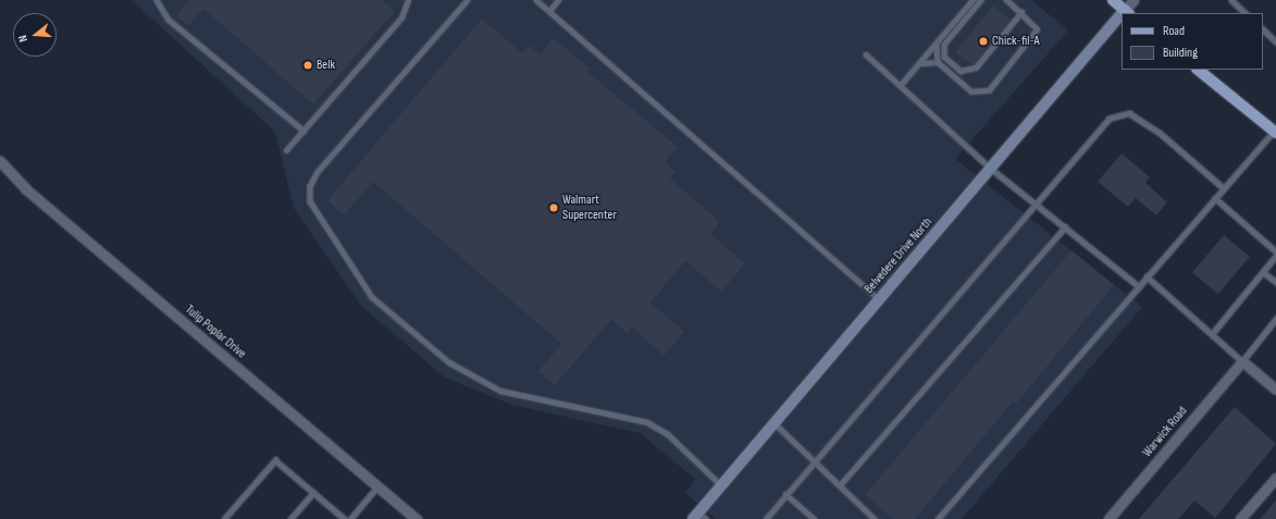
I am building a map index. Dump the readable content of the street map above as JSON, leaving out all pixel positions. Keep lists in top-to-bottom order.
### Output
{
  "streets": {
    "street": ["Belvedere Drive North", "Tulip Poplar Drive", "Warwick Road"]
  },
  "places": ["Chick-fil-A", "Belk", "Walmart Supercenter"],
  "legend": ["Road", "Building"],
  "north": "left"
}
